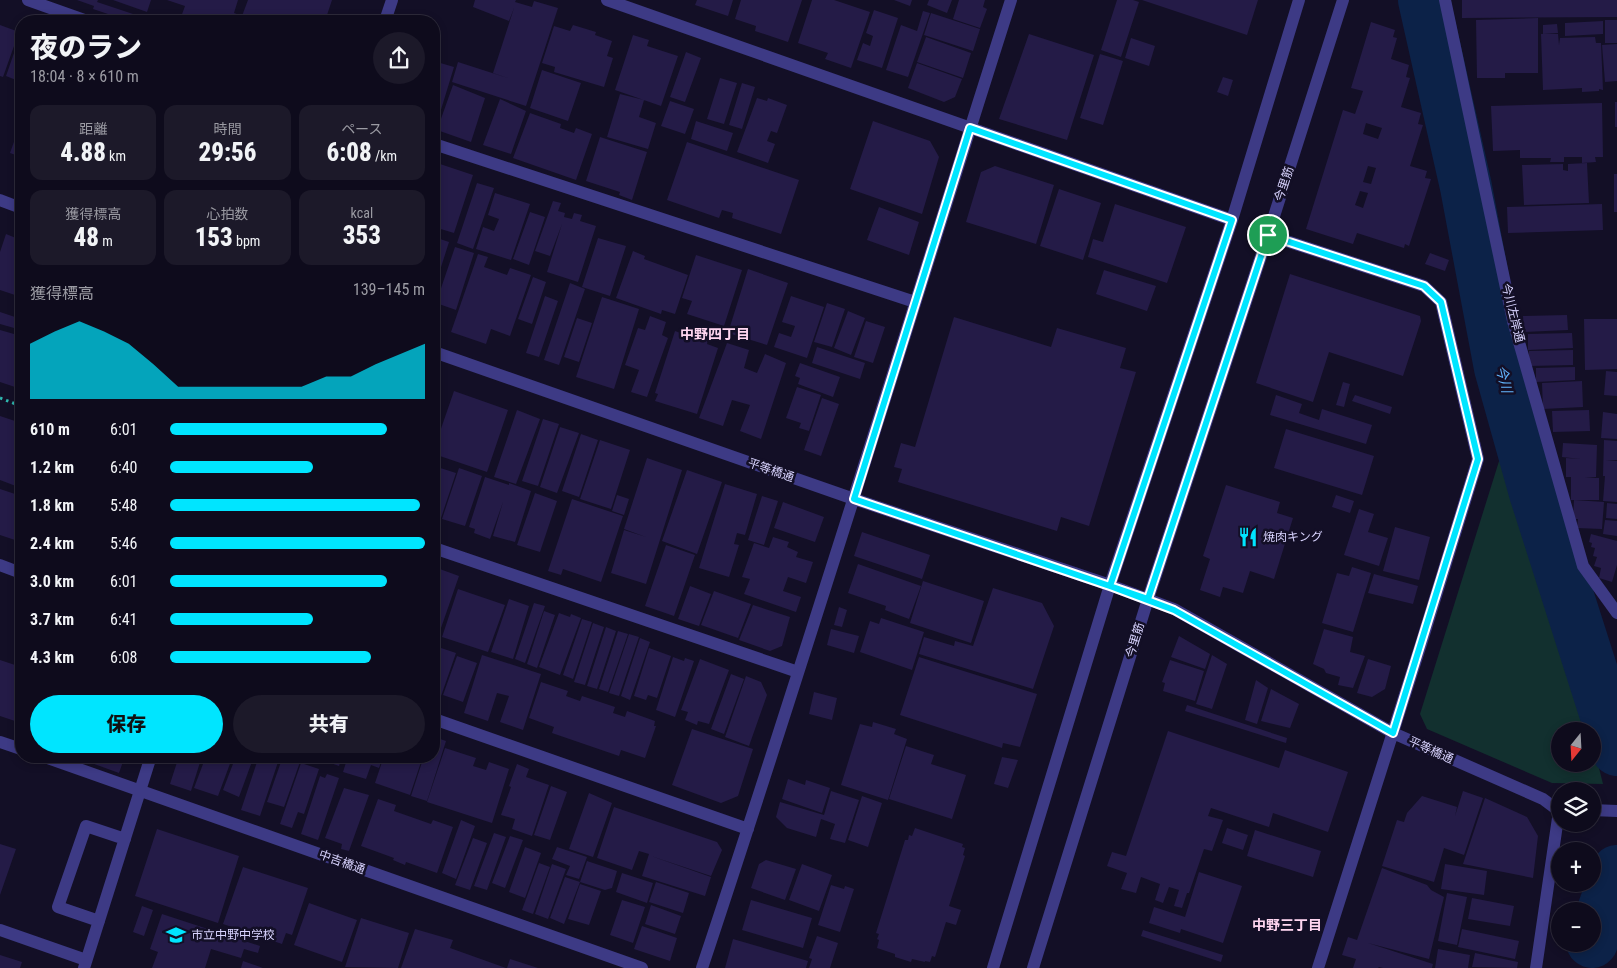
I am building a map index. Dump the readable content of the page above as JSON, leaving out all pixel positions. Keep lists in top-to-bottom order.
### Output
{
  "streets": {
    "street": [
      "今里筋",
      "今川左岸通",
      "平等橋通",
      "中吉橋通"
    ]
  },
  "crossings": [
    ["今里筋", "平等橋通"]
  ],
  "districts": ["中野四丁目", "中野三丁目"],
  "water": ["今川"],
  "places": {
    "restaurant": ["焼肉キング"],
    "school or university": ["市立中野中学校"]
  },
  "north": "bottom",
  "page": {
    "heading": ["夜のラン", "18:04 · 8 × 610 m"],
    "stats": [
      ["距離", "4.88 km"],
      ["時間", "29:56"],
      ["ペース", "6:08 /km"],
      ["獲得標高", "48 m"],
      ["心拍数", "153 bpm"],
      ["kcal", "353"]
    ],
    "chart": ["獲得標高", "139–145 m"],
    "list": [
      {
        "name": "610 m",
        "note": "6:01"
      },
      {
        "name": "1.2 km",
        "note": "6:40"
      },
      {
        "name": "1.8 km",
        "note": "5:48"
      },
      {
        "name": "2.4 km",
        "note": "5:46"
      },
      {
        "name": "3.0 km",
        "note": "6:01"
      },
      {
        "name": "3.7 km",
        "note": "6:41"
      },
      {
        "name": "4.3 km",
        "note": "6:08"
      }
    ],
    "buttons": ["保存", "共有"],
    "map_buttons": ["+", "−"]
  }
}
